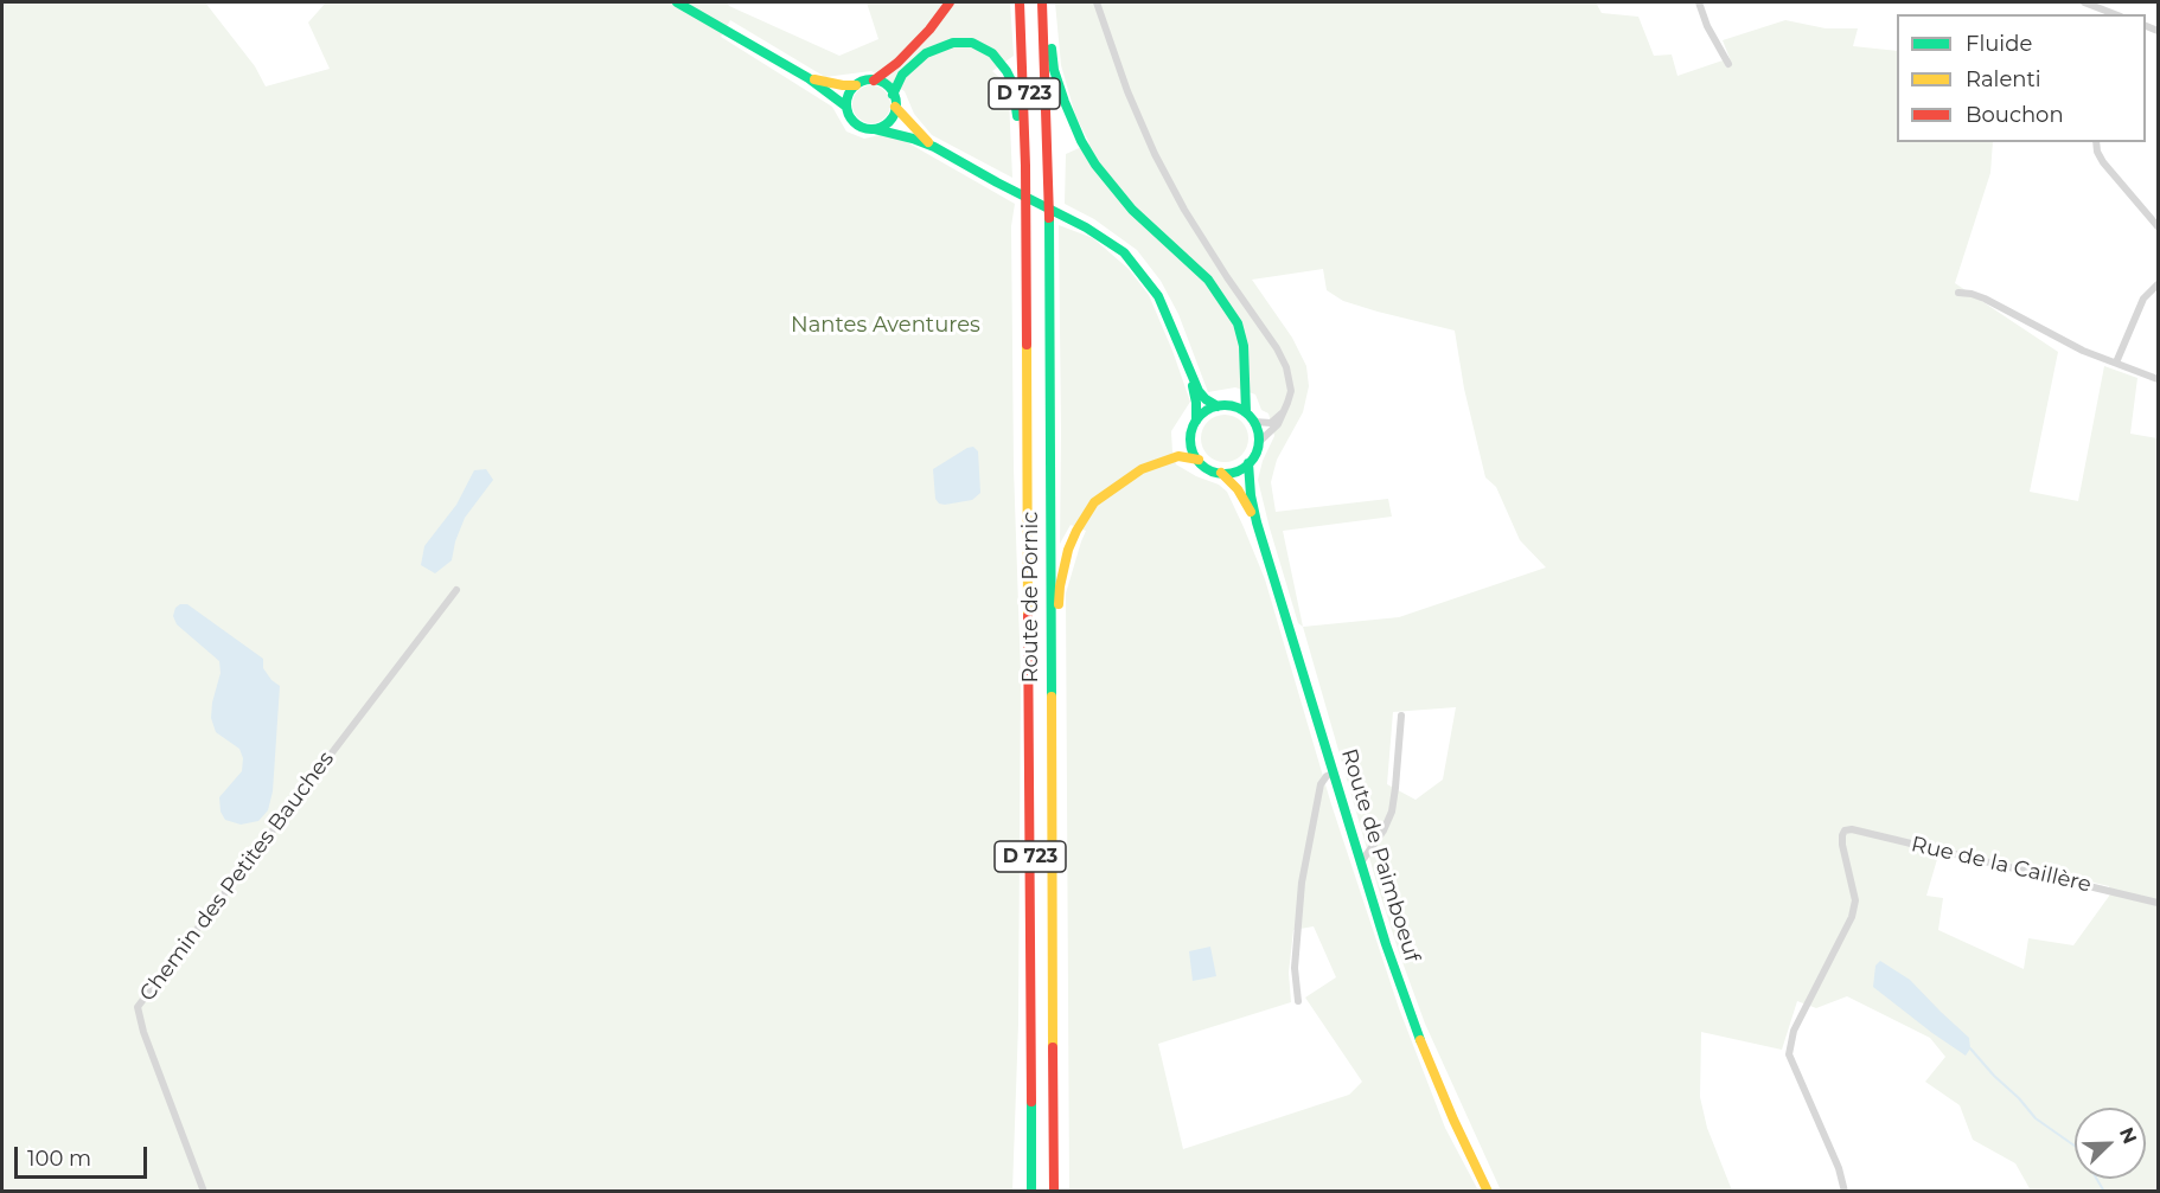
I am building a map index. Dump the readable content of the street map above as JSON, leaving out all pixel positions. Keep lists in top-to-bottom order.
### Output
{
  "streets": {
    "main road": ["D 723", "Route de Pornic", "Route de Paimboeuf"],
    "street": ["Rue de la Caillère", "Chemin des Petites Bauches"]
  },
  "parks": ["Nantes Aventures"],
  "legend": ["Fluide", "Ralenti", "Bouchon"],
  "scale_bar": "100 m",
  "north": "top right"
}
